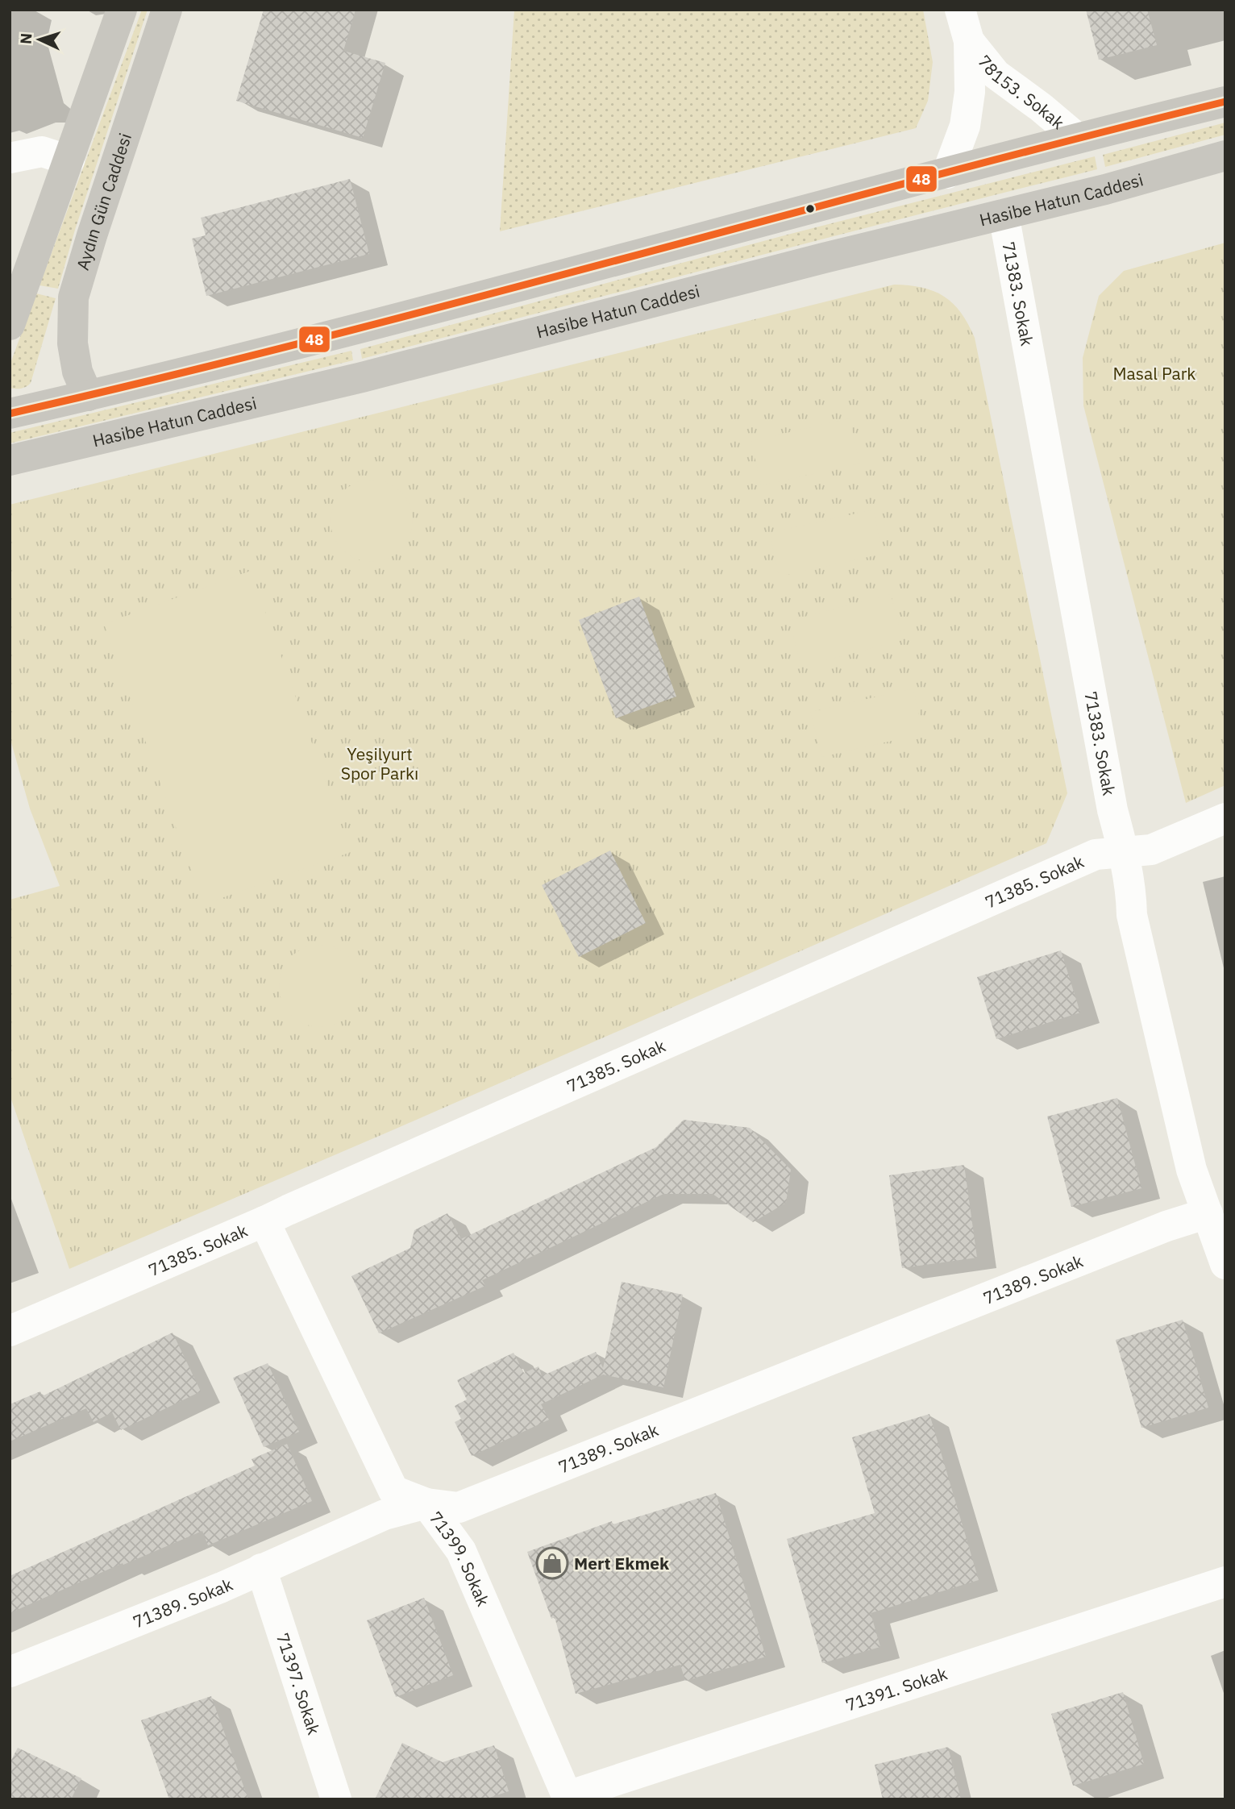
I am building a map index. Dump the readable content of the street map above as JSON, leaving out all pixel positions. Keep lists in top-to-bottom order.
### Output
{
  "streets": {
    "main road": ["Hasibe Hatun Caddesi", "Aydın Gün Caddesi"],
    "street": [
      "78153. Sokak",
      "71383. Sokak",
      "71385. Sokak",
      "71389. Sokak",
      "71399. Sokak",
      "71397. Sokak",
      "71391. Sokak"
    ]
  },
  "crossings": [
    ["Hasibe Hatun Caddesi", "71383. Sokak"],
    ["71383. Sokak", "71385. Sokak"],
    ["71383. Sokak", "71389. Sokak"],
    ["71385. Sokak", "71399. Sokak"],
    ["71389. Sokak", "71399. Sokak"],
    ["71389. Sokak", "71397. Sokak"],
    ["71399. Sokak", "71391. Sokak"]
  ],
  "parks": ["Masal Park", "Yeşilyurt Spor Parkı"],
  "places": {
    "shop": ["Mert Ekmek"]
  },
  "lines": ["transit line 48"],
  "north": "left"
}
